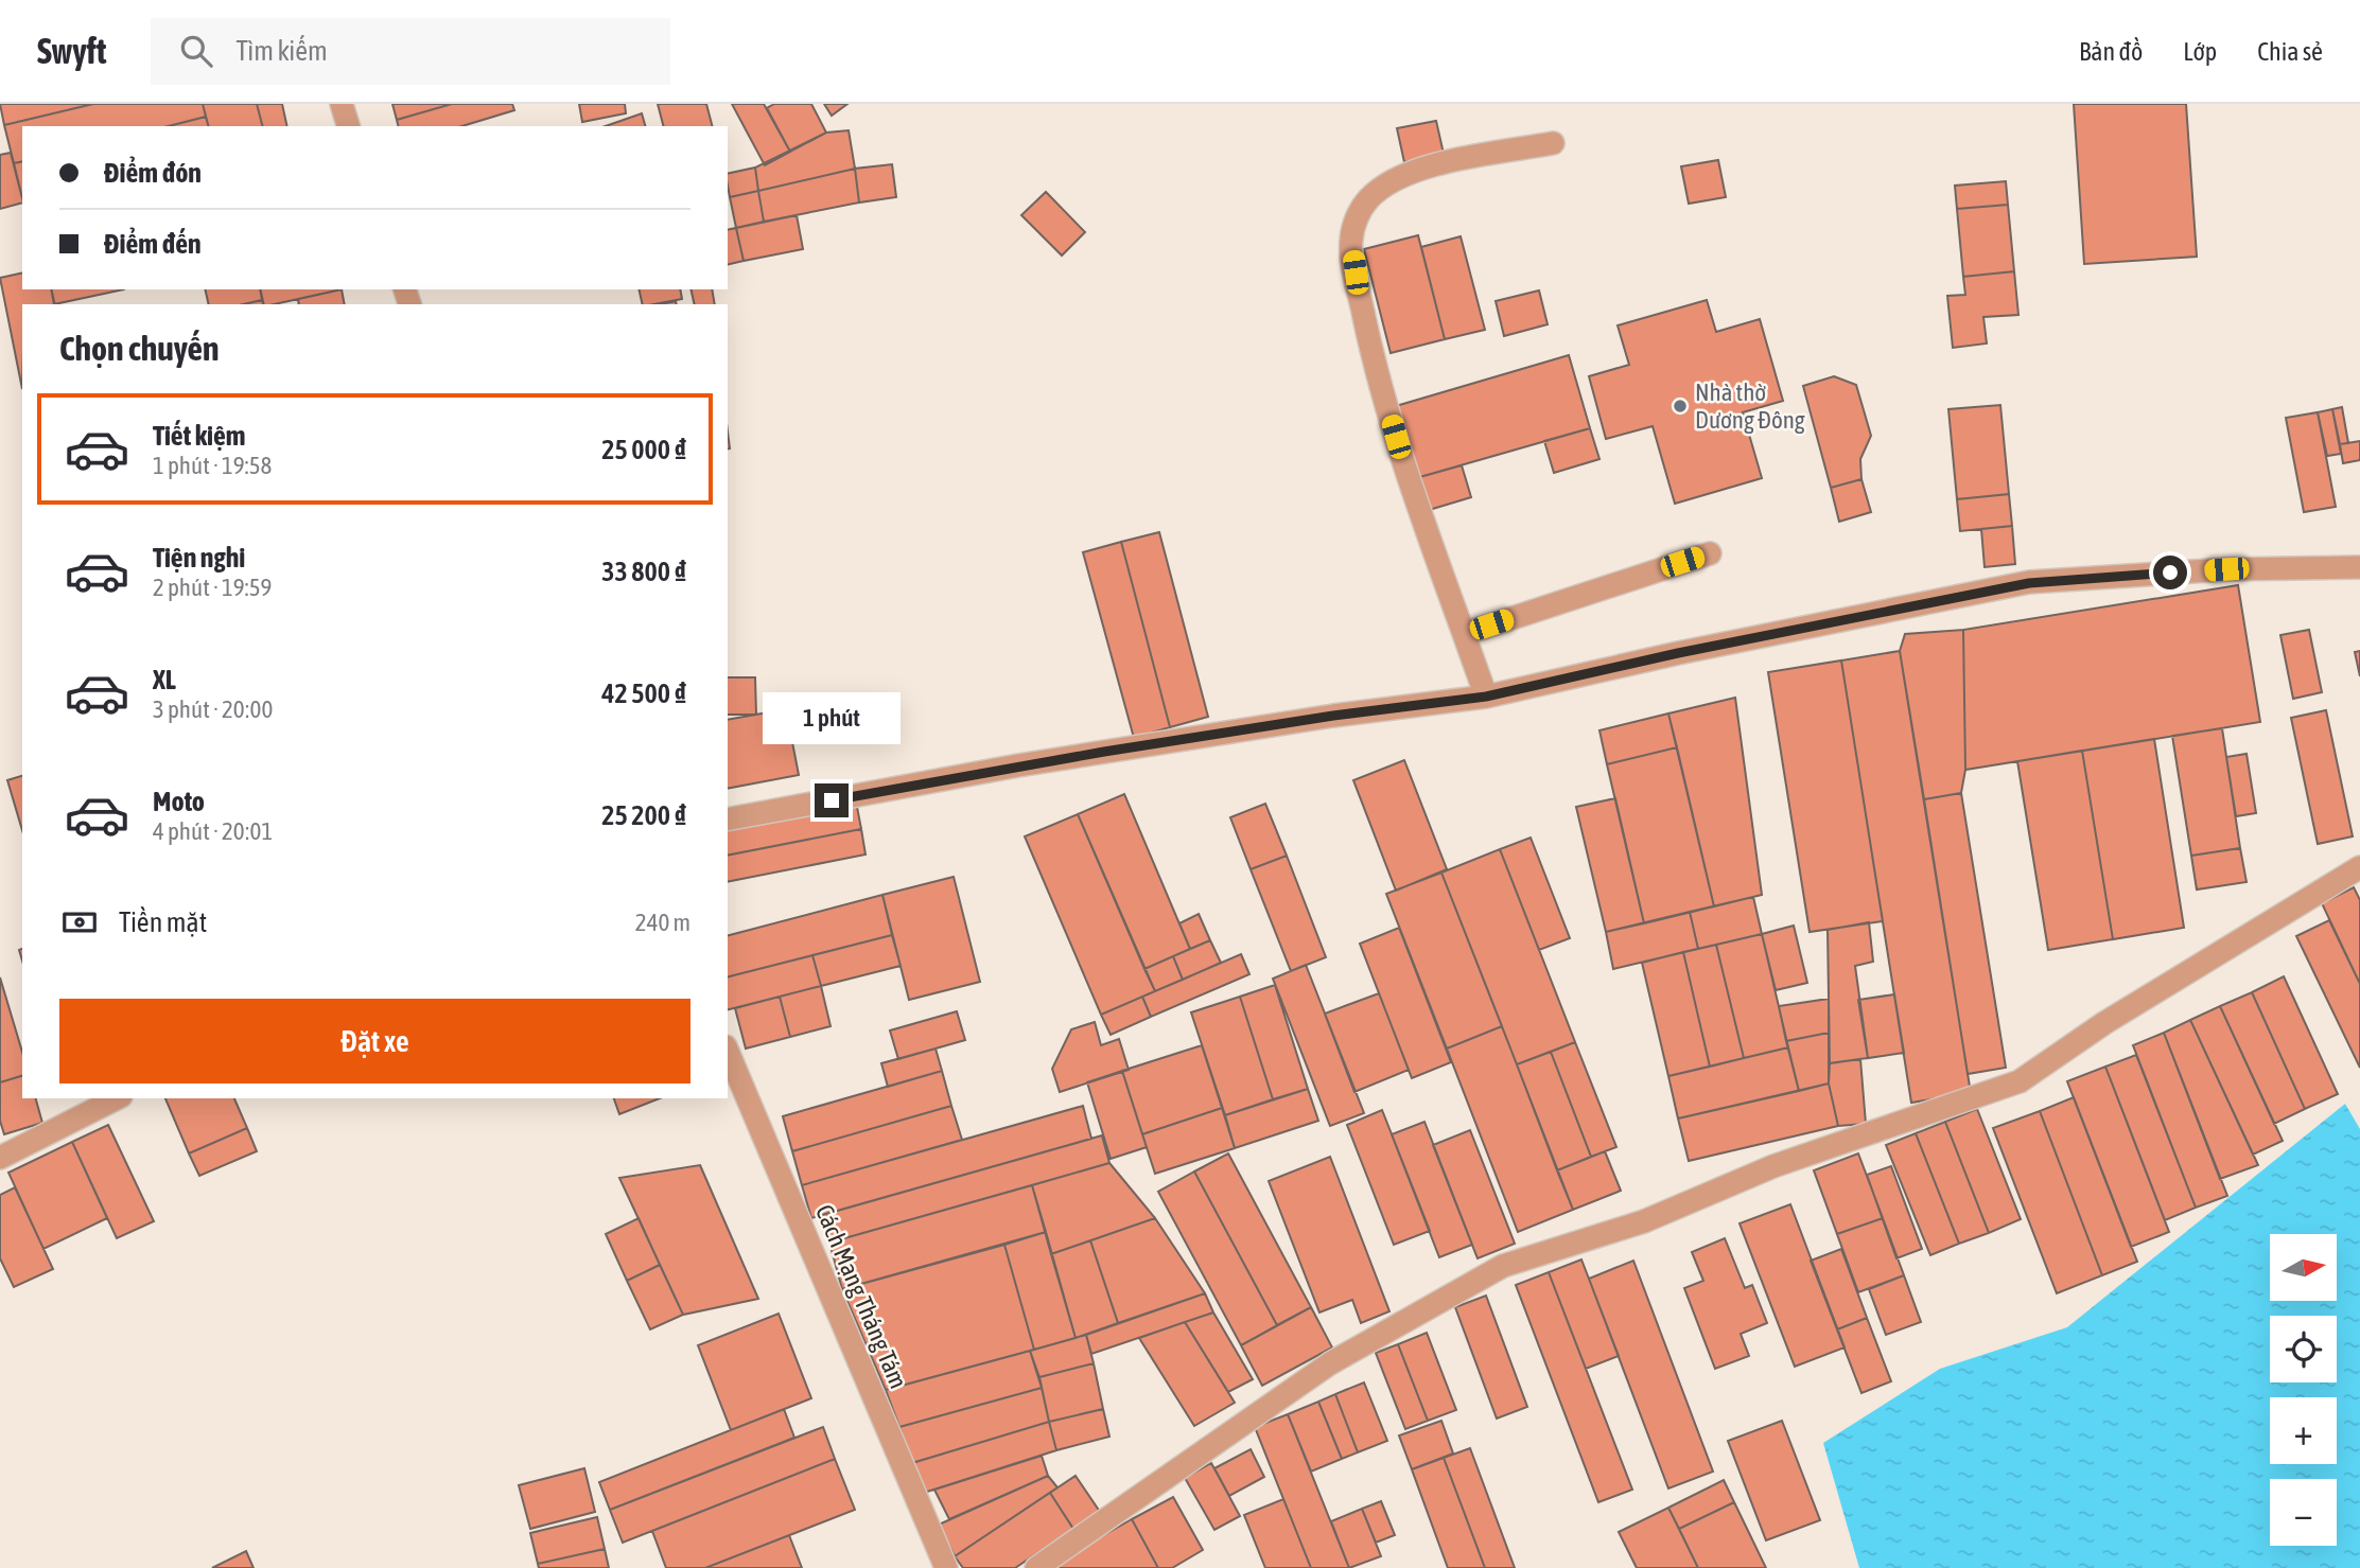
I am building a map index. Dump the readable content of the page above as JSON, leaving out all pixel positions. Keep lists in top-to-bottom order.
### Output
{
  "streets": {
    "street": ["Cách Mạng Tháng Tám"]
  },
  "places": ["Nhà thờ Dương Đông"],
  "north": "right",
  "page": {
    "header": "Swyft",
    "search": "Tìm kiếm",
    "nav": ["Bản đồ", "Lớp", "Chia sẻ"],
    "banner": ["Điểm đón", "Điểm đến"],
    "heading": "Chọn chuyến",
    "list": [
      {
        "name": "Tiết kiệm",
        "note": "1 phút · 19:58",
        "value": "25 000 ₫"
      },
      {
        "name": "Tiện nghi",
        "note": "2 phút · 19:59",
        "value": "33 800 ₫"
      },
      {
        "name": "XL",
        "note": "3 phút · 20:00",
        "value": "42 500 ₫"
      },
      {
        "name": "Moto",
        "note": "4 phút · 20:01",
        "value": "25 200 ₫"
      }
    ],
    "bubble": "1 phút",
    "pay": ["Tiền mặt", "240 m"],
    "buttons": "Đặt xe",
    "map_buttons": ["+", "−"]
  }
}
